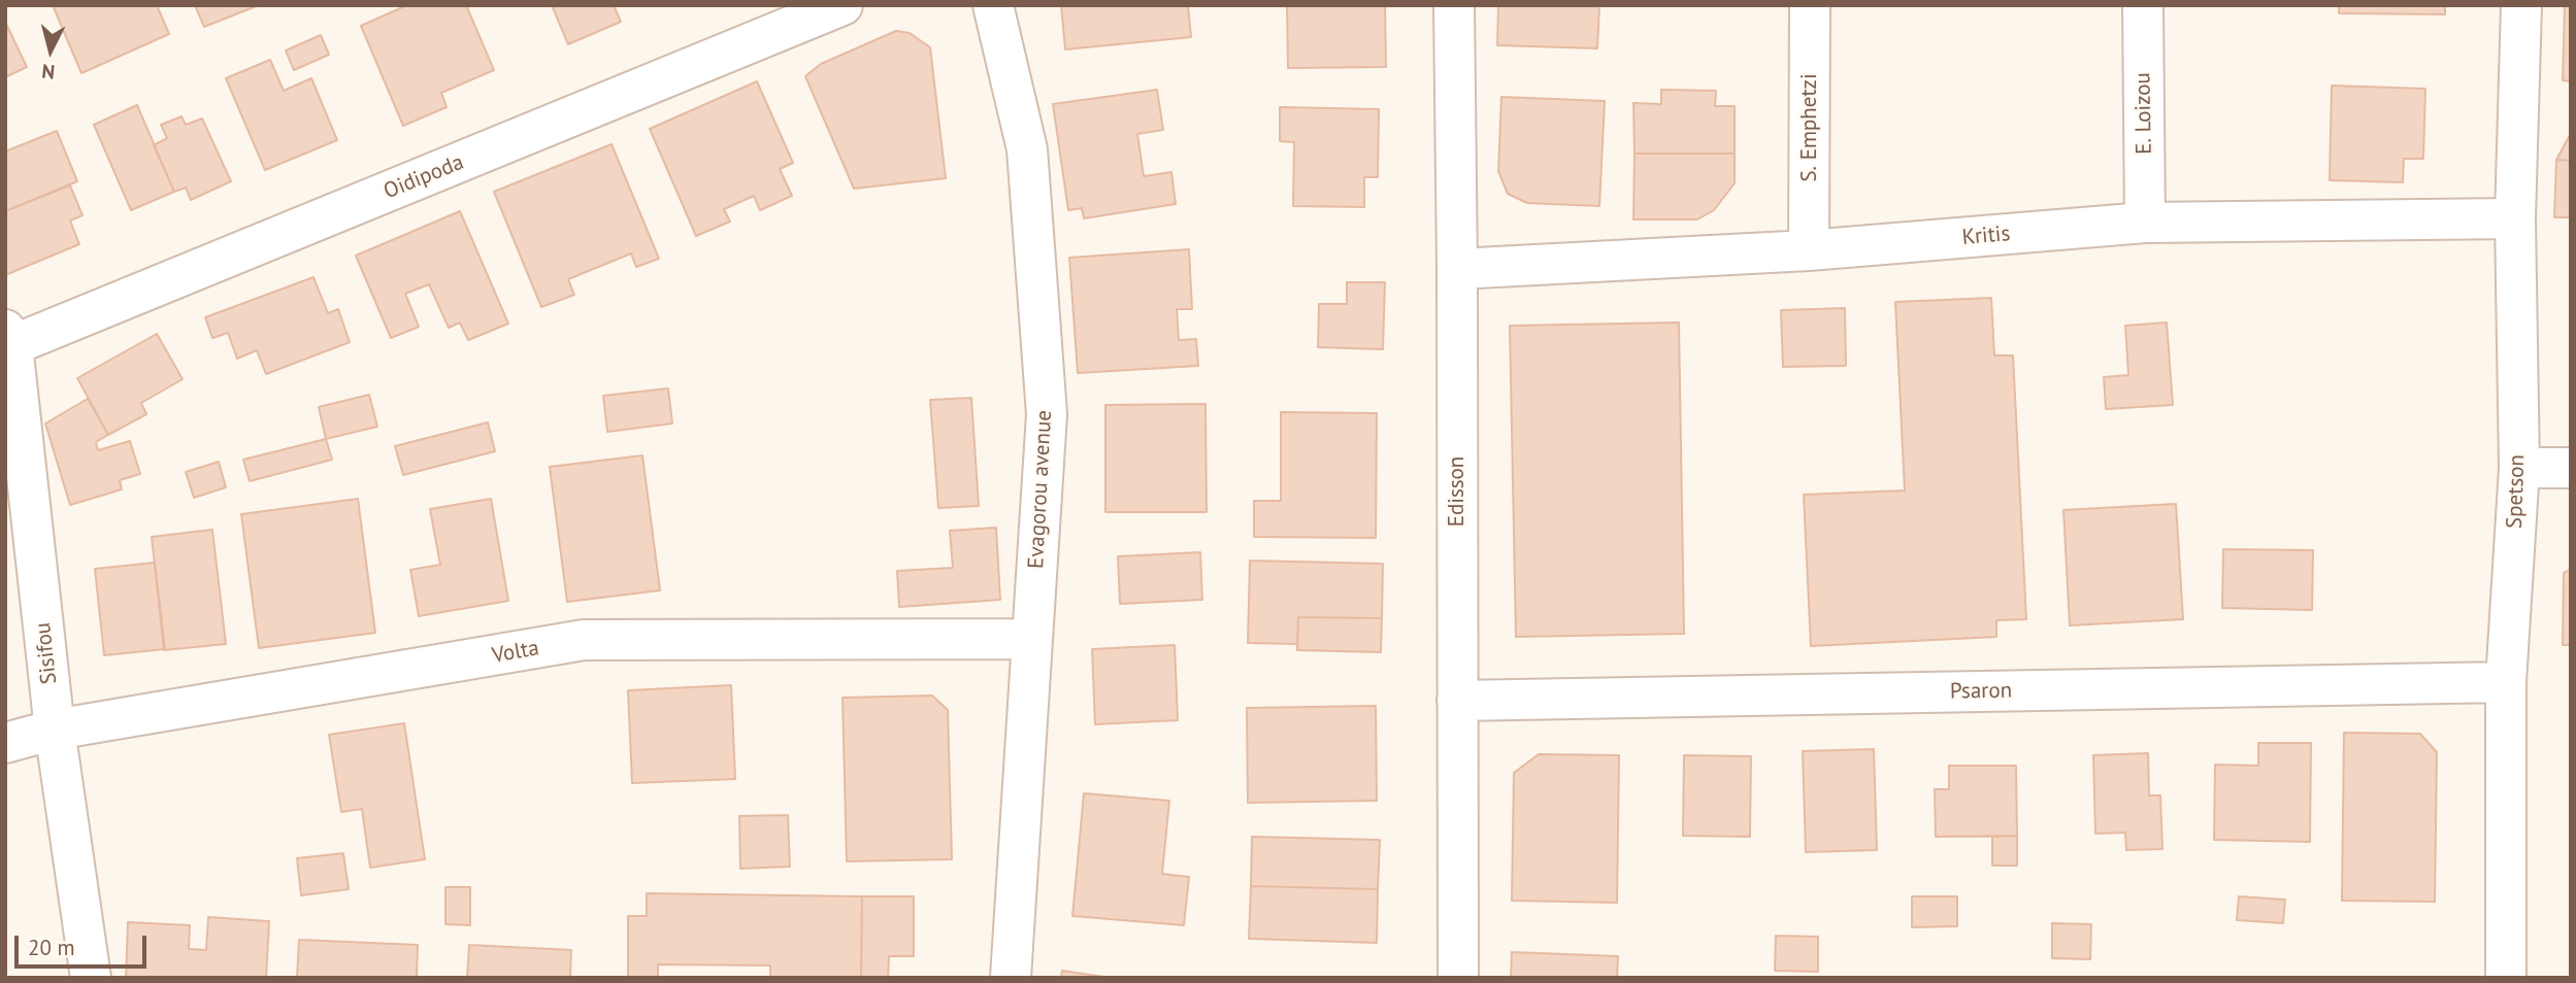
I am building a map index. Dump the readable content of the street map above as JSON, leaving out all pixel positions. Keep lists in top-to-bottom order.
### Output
{
  "streets": {
    "street": [
      "E. Loizou",
      "S. Emphetzi",
      "Oidipoda",
      "Kritis",
      "Evagorou avenue",
      "Edisson",
      "Spetson",
      "Volta",
      "Sisifou",
      "Psaron"
    ]
  },
  "crossings": [
    ["E. Loizou", "Kritis"],
    ["S. Emphetzi", "Kritis"],
    ["Oidipoda", "Sisifou"],
    ["Kritis", "Edisson"],
    ["Kritis", "Spetson"],
    ["Evagorou avenue", "Volta"],
    ["Edisson", "Psaron"],
    ["Spetson", "Psaron"],
    ["Volta", "Sisifou"]
  ],
  "scale_bar": "20 m",
  "north": "bottom"
}
